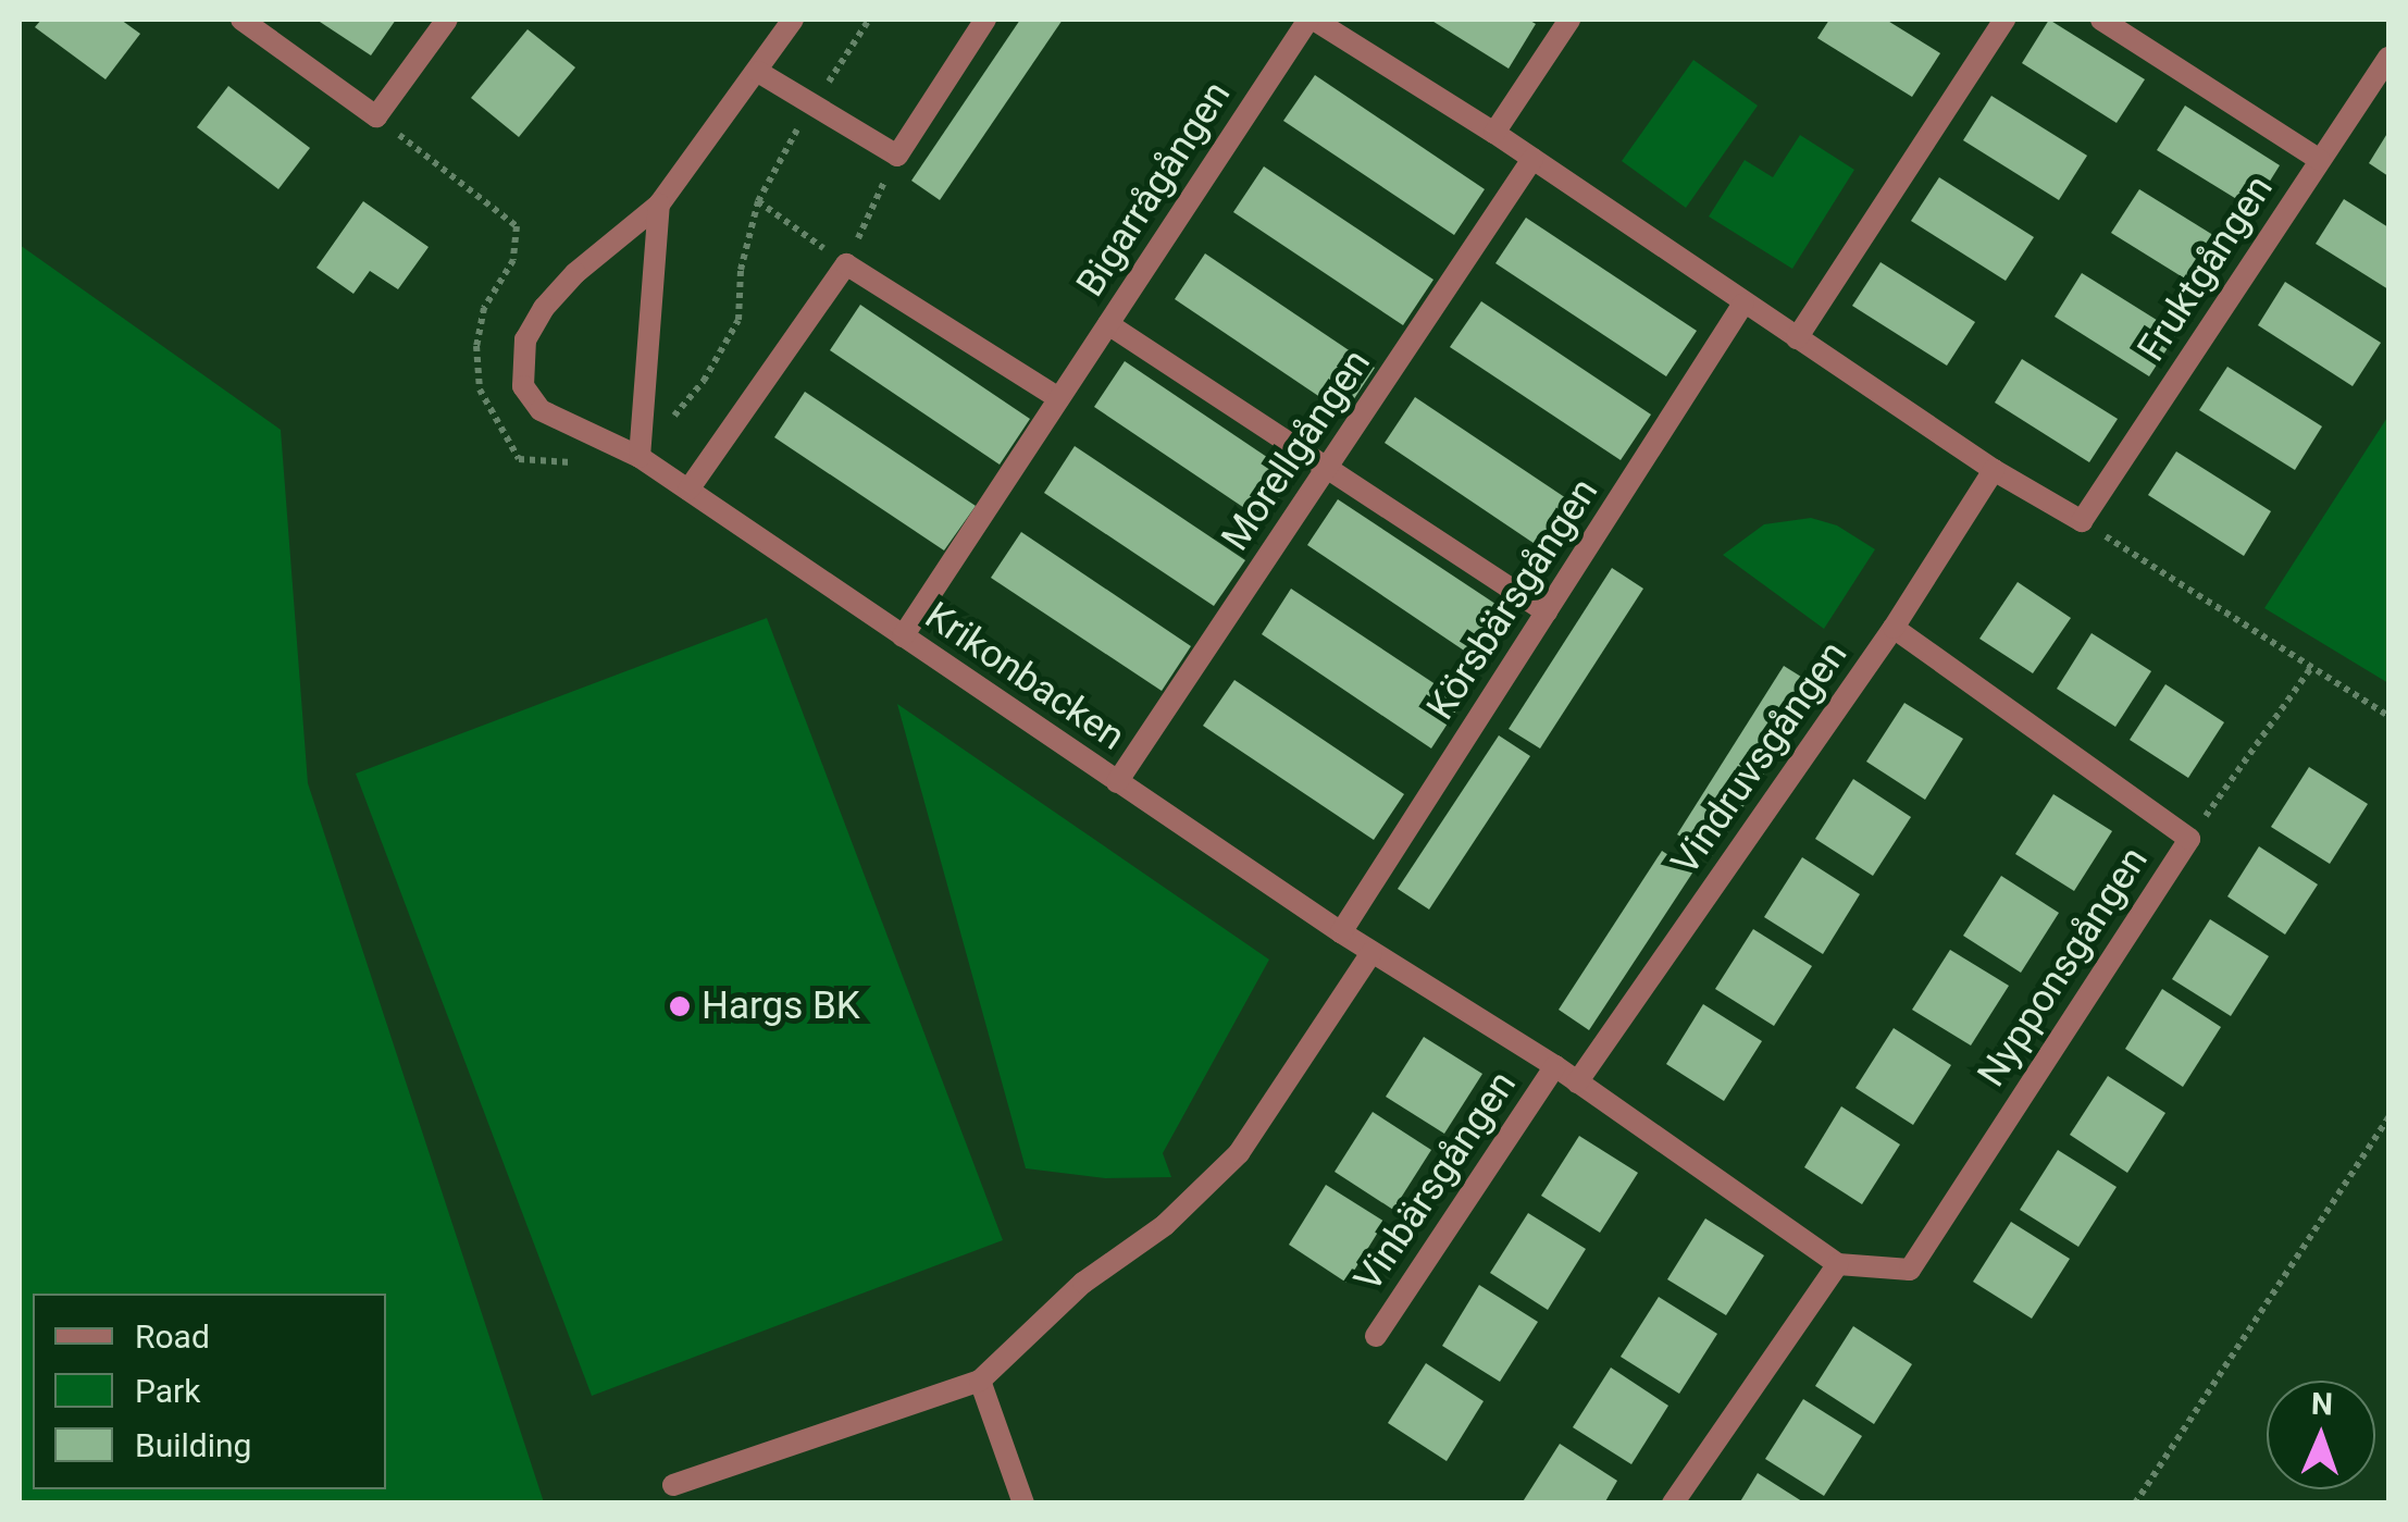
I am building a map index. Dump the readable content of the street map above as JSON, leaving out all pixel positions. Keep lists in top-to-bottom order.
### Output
{
  "streets": {
    "street": [
      "Bigarrågången",
      "Fruktgången",
      "Morellgången",
      "Körsbärsgången",
      "Krikonbacken",
      "Vindruvsgången",
      "Nypponsgången",
      "Vinbärsgången"
    ]
  },
  "crossings": [
    ["Bigarrågången", "Krikonbacken"],
    ["Morellgången", "Krikonbacken"],
    ["Körsbärsgången", "Krikonbacken"],
    ["Krikonbacken", "Vindruvsgången"],
    ["Krikonbacken", "Nypponsgången"],
    ["Krikonbacken", "Vinbärsgången"],
    ["Vindruvsgången", "Nypponsgången"]
  ],
  "places": ["Hargs BK"],
  "legend": ["Road", "Park", "Building"],
  "north": "top"
}
